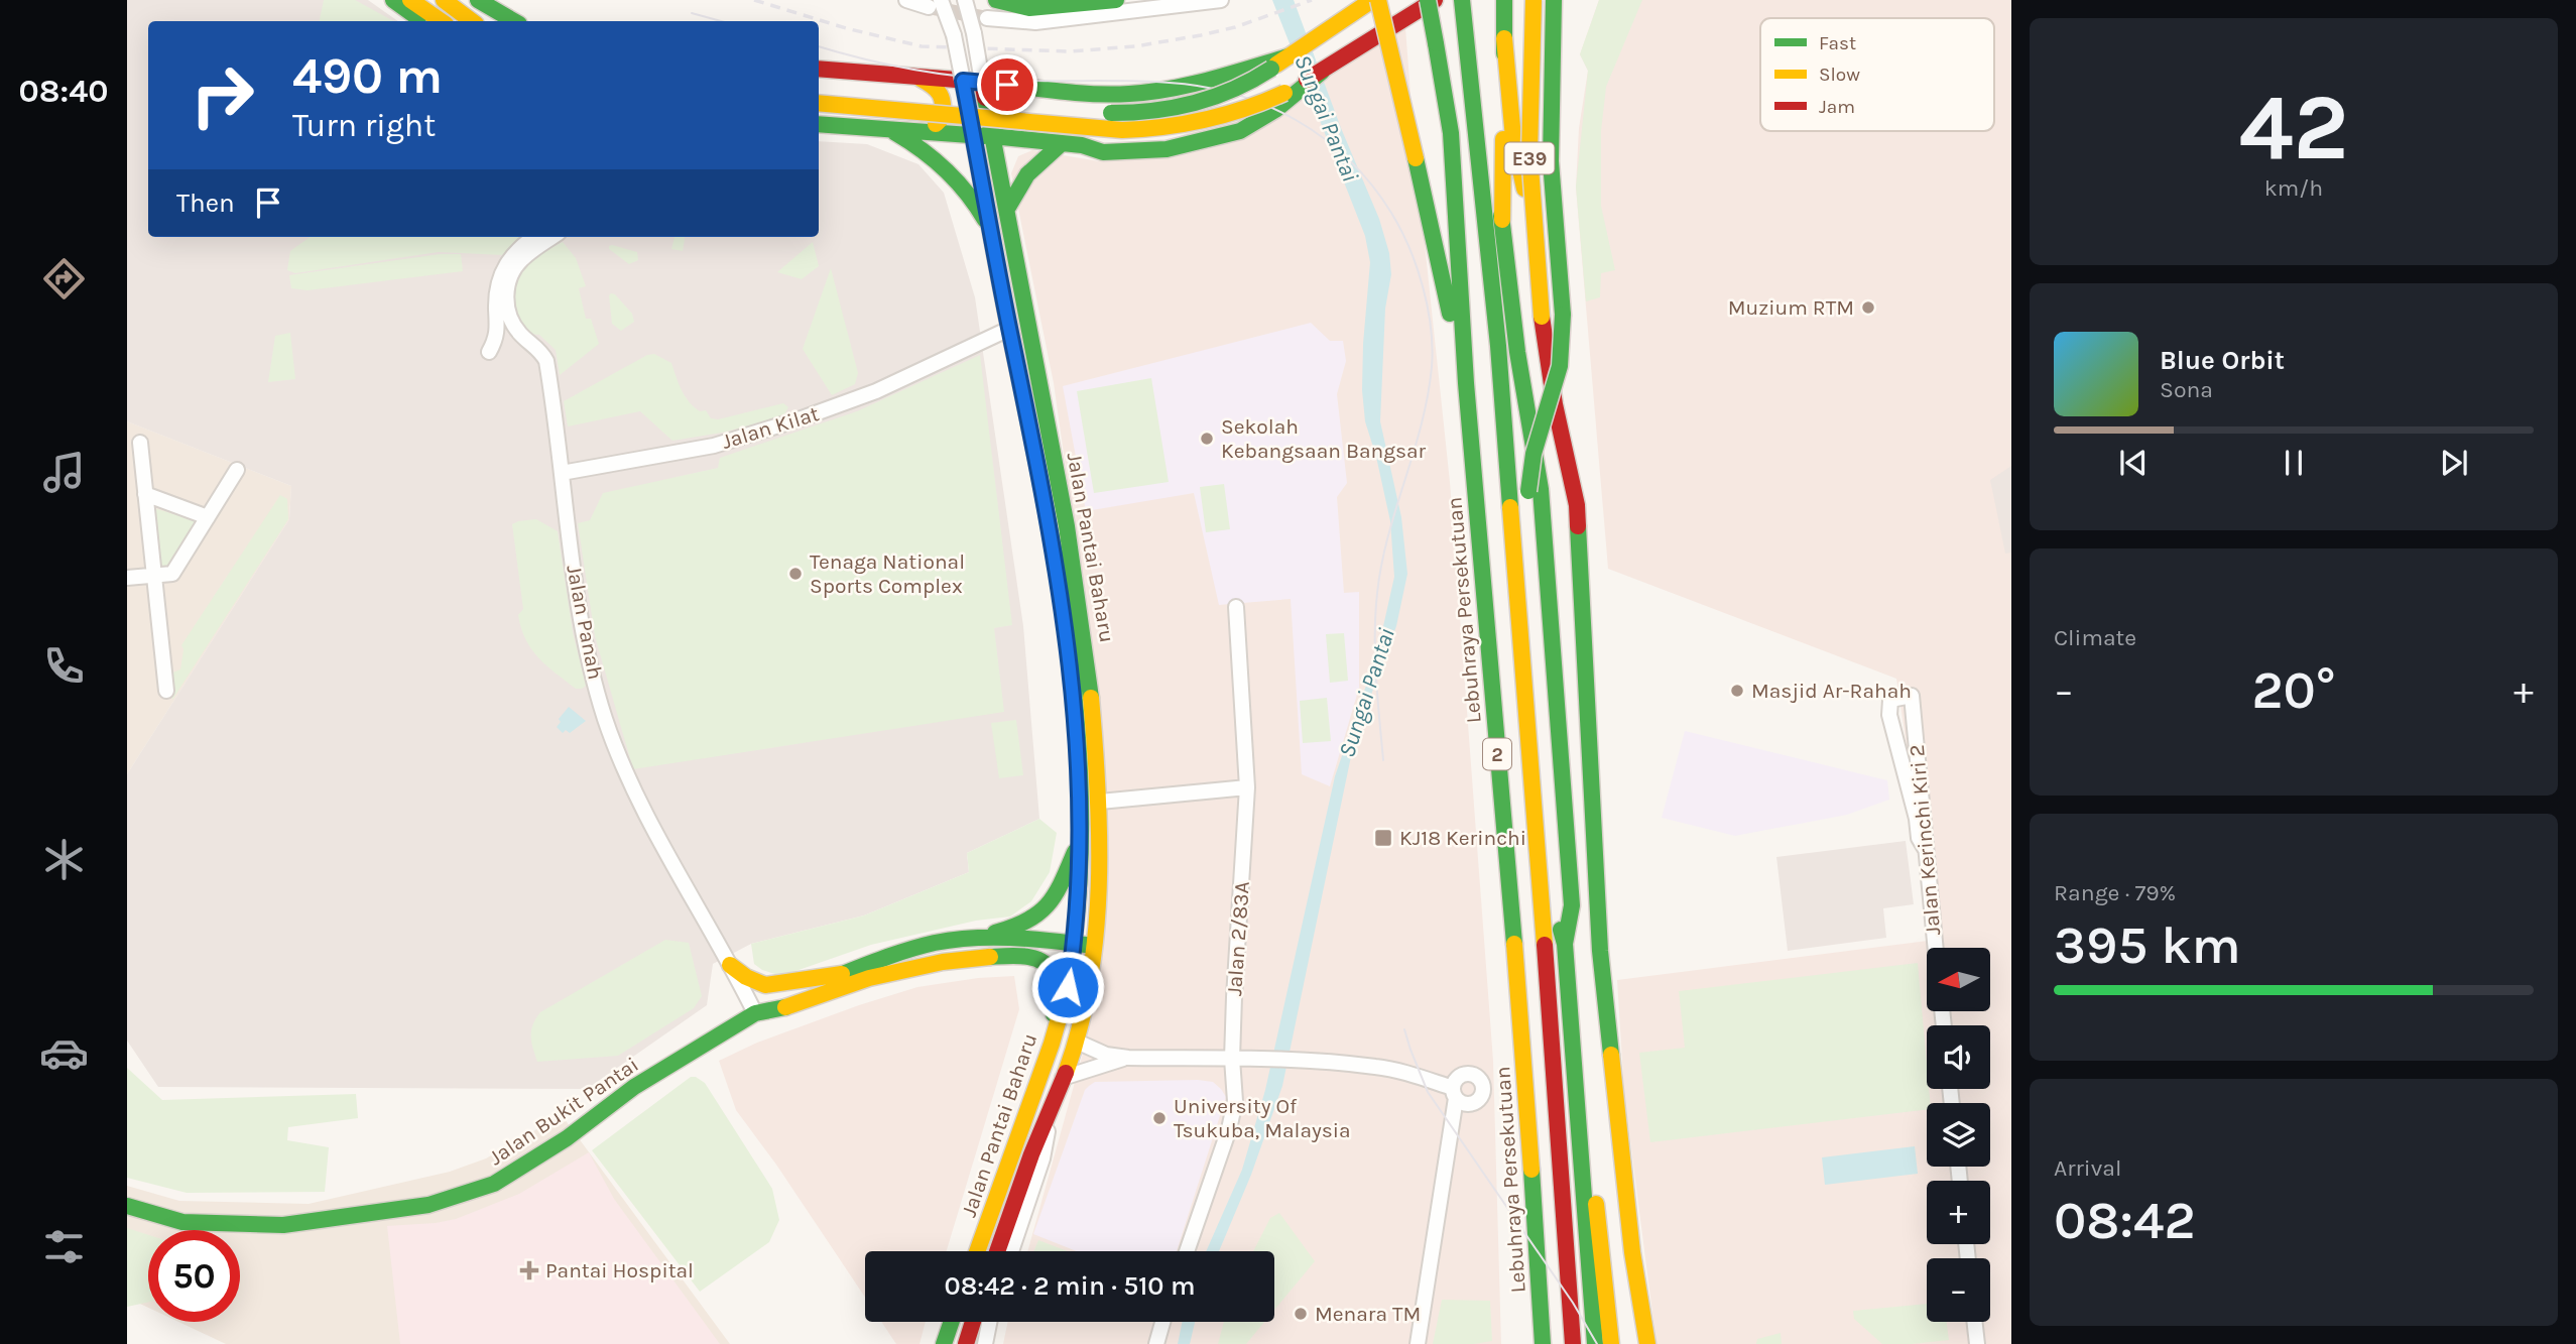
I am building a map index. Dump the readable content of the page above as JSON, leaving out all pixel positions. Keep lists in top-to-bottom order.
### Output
{
  "streets": {
    "main road": [
      "E39",
      "Jalan Pantai Baharu",
      "Lebuhraya Persekutuan",
      "2",
      "Jalan Bukit Pantai"
    ],
    "street": [
      "Jalan Kilat",
      "Jalan Panah",
      "Jalan Kerinchi Kiri 2",
      "Jalan 2/83A"
    ]
  },
  "crossings": [
    ["Jalan Kilat", "Jalan Pantai Baharu"],
    ["Jalan Kilat", "Jalan Panah"],
    ["Jalan Pantai Baharu", "Jalan Bukit Pantai"],
    ["Jalan Panah", "Jalan Bukit Pantai"]
  ],
  "water": ["Sungai Pantai"],
  "places": {
    "other": [
      "Muzium RTM",
      "Sekolah Kebangsaan Bangsar",
      "Tenaga National Sports Complex",
      "Masjid Ar-Rahah",
      "University Of Tsukuba, Malaysia",
      "Menara TM"
    ],
    "transit": ["KJ18 Kerinchi"],
    "health": ["Pantai Hospital"]
  },
  "legend": ["Fast", "Slow", "Jam"],
  "north": "left",
  "page": {
    "tabs": "08:40",
    "tile": [
      ["42", "km/h"],
      "Climate",
      ["Range · 79%", "395 km"],
      ["Arrival", "08:42"]
    ],
    "turn": ["490 m", "Turn right"],
    "then": "Then",
    "song": ["Blue Orbit", "Sona"],
    "heat": ["−", "20°", "+"],
    "map_buttons": ["+", "−"],
    "limit": "50",
    "trip": "08:42 · 2 min · 510 m"
  }
}
